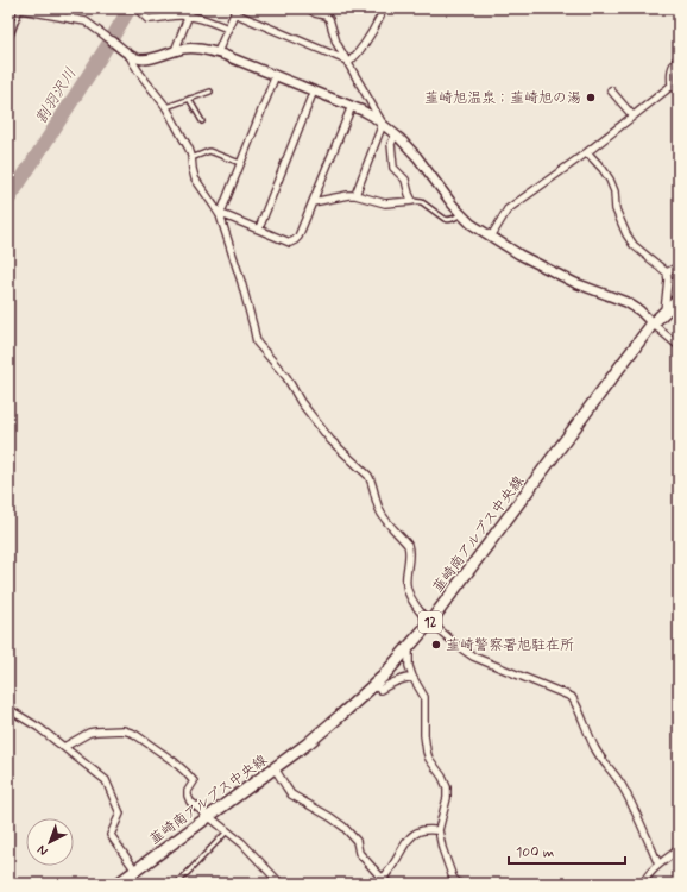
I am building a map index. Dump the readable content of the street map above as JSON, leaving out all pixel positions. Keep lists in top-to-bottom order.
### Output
{
  "streets": {
    "main road": ["韮崎南アルプス中央線", "12"]
  },
  "water": ["割羽沢川"],
  "places": ["韮崎旭温泉；韮崎旭の湯", "韮崎警察署旭駐在所"],
  "scale_bar": "100 m",
  "north": "bottom left"
}
